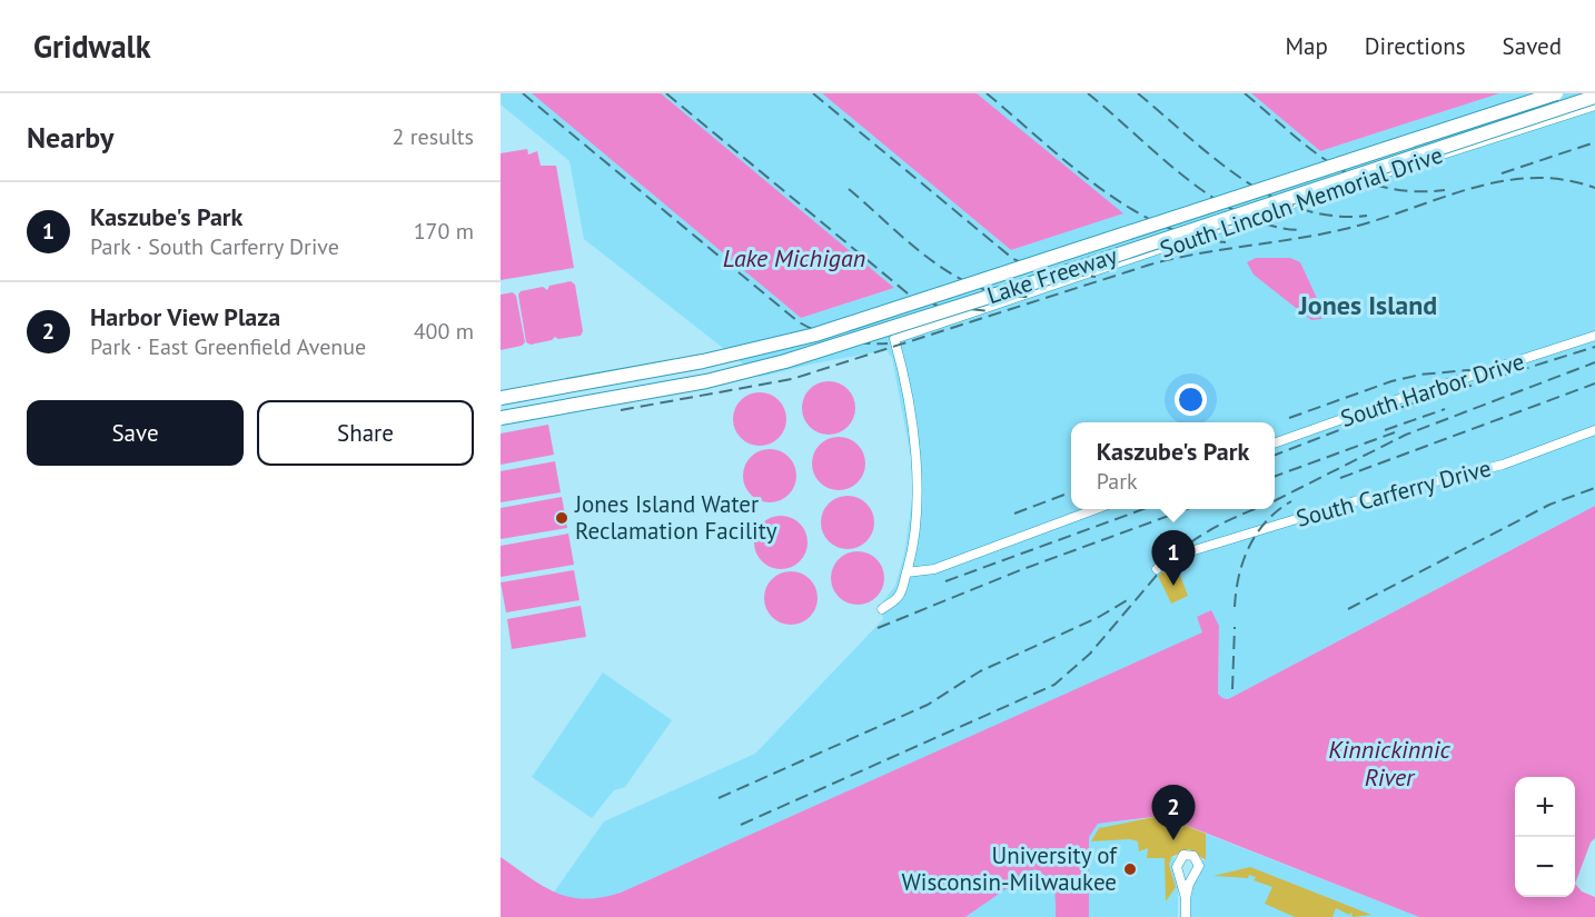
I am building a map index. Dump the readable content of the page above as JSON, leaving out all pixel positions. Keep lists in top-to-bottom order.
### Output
{
  "streets": {
    "highway": ["Lake Freeway"],
    "street": ["South Lincoln Memorial Drive", "South Harbor Drive", "South Carferry Drive"]
  },
  "districts": ["Jones Island"],
  "water": ["Lake Michigan", "Kinnickinnic River"],
  "places": ["Jones Island Water Reclamation Facility", "University of Wisconsin-Milwaukee"],
  "page": {
    "header": "Gridwalk",
    "nav": ["Map", "Directions", "Saved"],
    "heading": ["Nearby", "2 results"],
    "list": [
      {
        "mark": "1",
        "name": "Kaszube's Park",
        "note": "Park · South Carferry Drive",
        "value": "170 m"
      },
      {
        "mark": "2",
        "name": "Harbor View Plaza",
        "note": "Park · East Greenfield Avenue",
        "value": "400 m"
      }
    ],
    "buttons": ["Save", "Share"],
    "popup": ["Kaszube's Park", "Park"],
    "pins": ["1", "2"],
    "map_buttons": ["+", "−"]
  }
}
